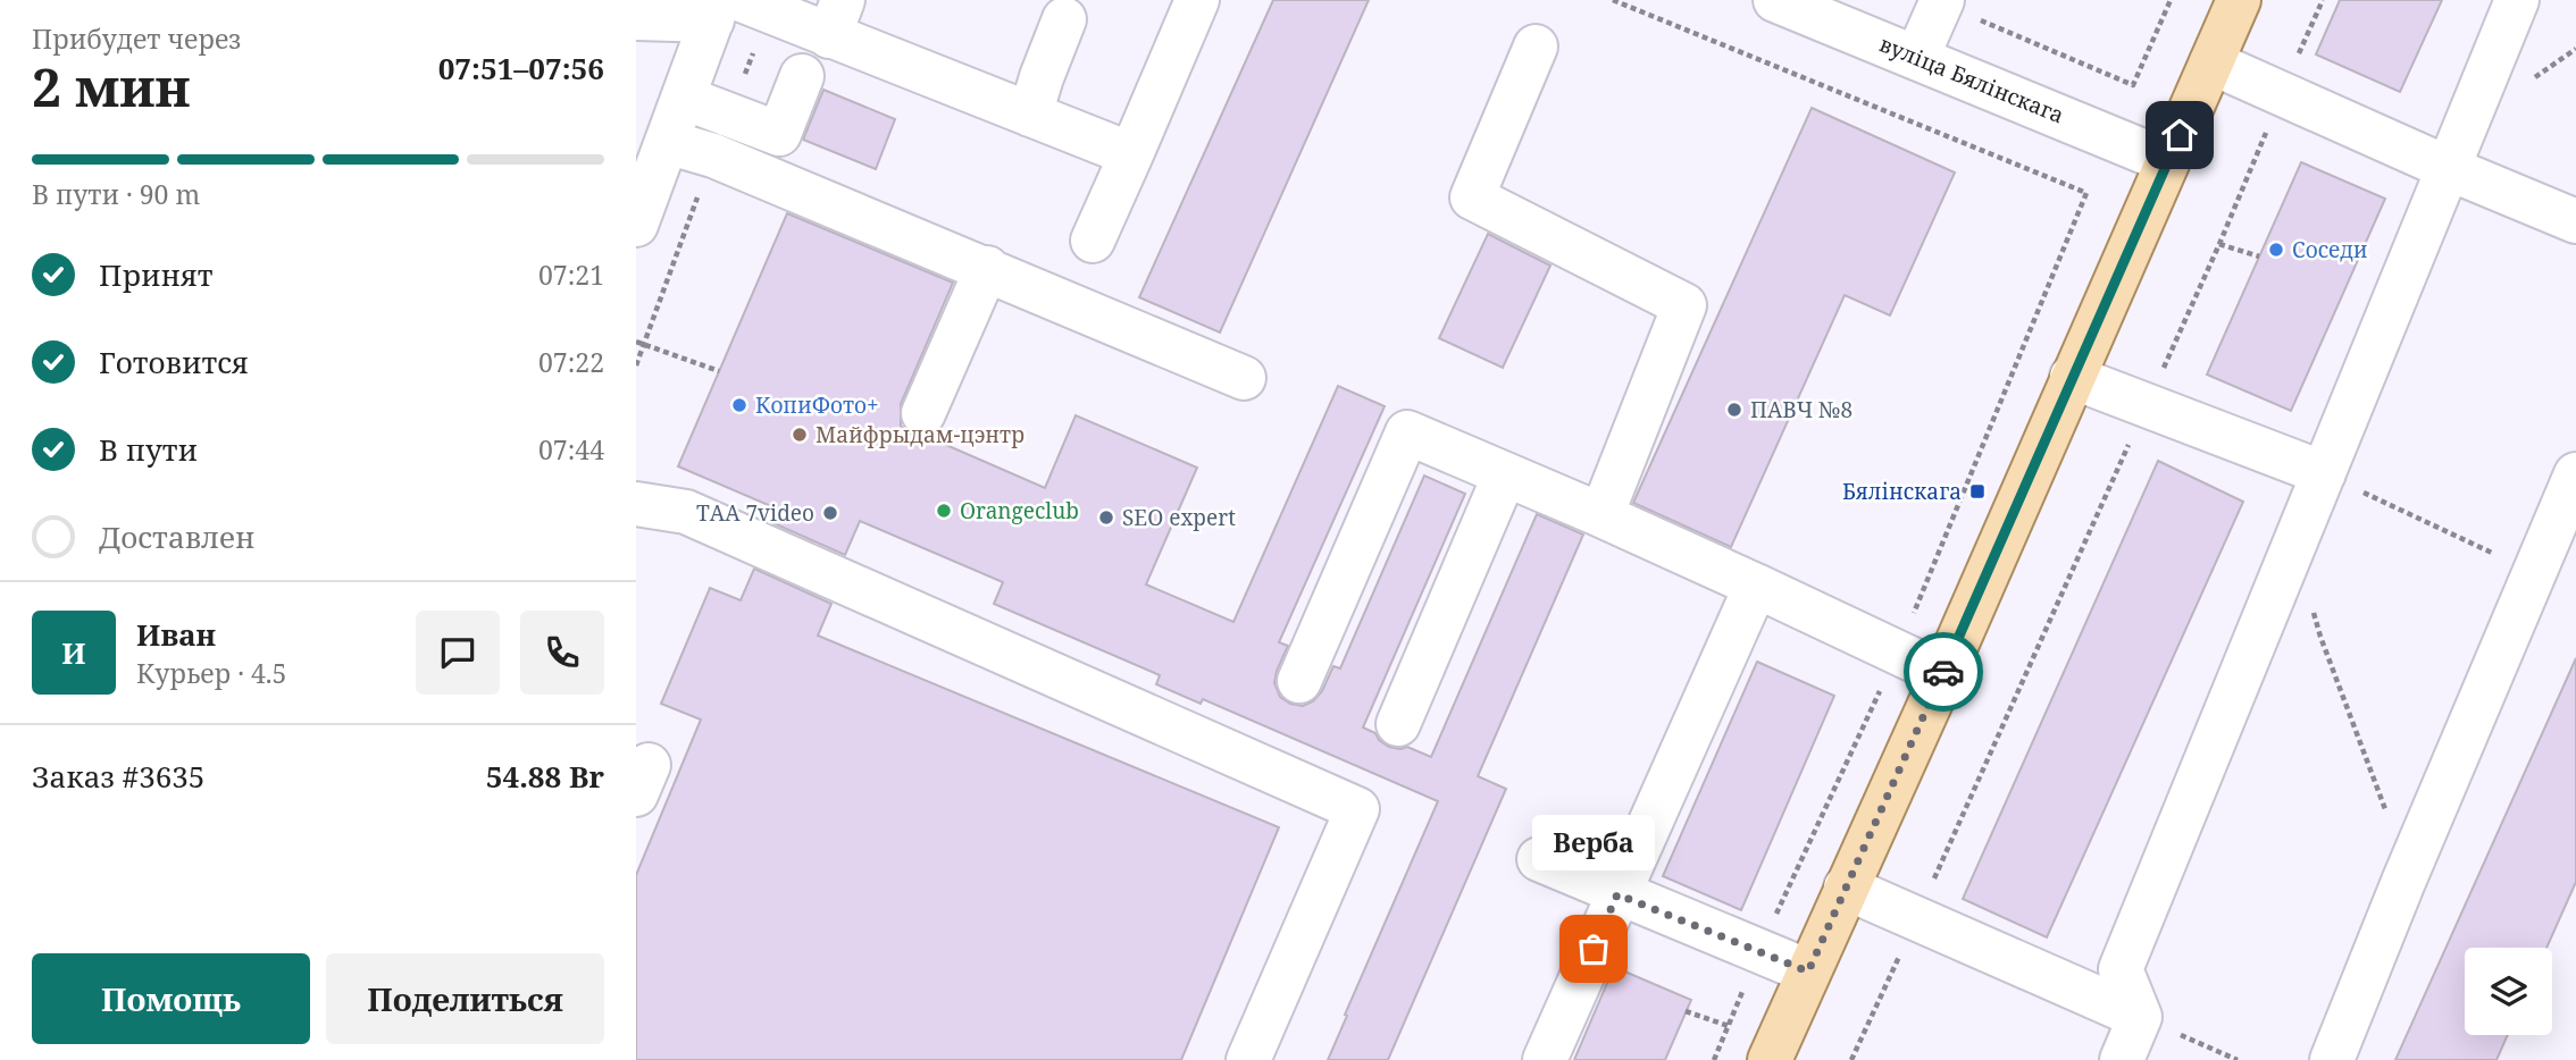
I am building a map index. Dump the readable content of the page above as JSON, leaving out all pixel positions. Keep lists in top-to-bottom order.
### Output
{
  "streets": {
    "street": ["вуліца Бялінскага"]
  },
  "places": {
    "other": [
      "Соседи",
      "КопиФото+",
      "ПАВЧ №8",
      "Майфрыдам-цэнтр",
      "Orangeclub",
      "ТАА 7video",
      "SEO expert",
      "Верба"
    ],
    "transit": ["Бялінскага"]
  },
  "page": {
    "heading": ["2 мин", "Прибудет через", "07:51–07:56"],
    "panel": [
      "Иван",
      "Курьер · 4.5",
      "Заказ #3635",
      "54.88 Br"
    ],
    "bar": "В пути · 90 m",
    "list": [
      ["Принят", "07:21"],
      ["Готовится", "07:22"],
      ["В пути", "07:44"],
      "Доставлен"
    ],
    "round": "И",
    "bubble": "Верба",
    "buttons": ["Помощь", "Поделиться"]
  }
}
